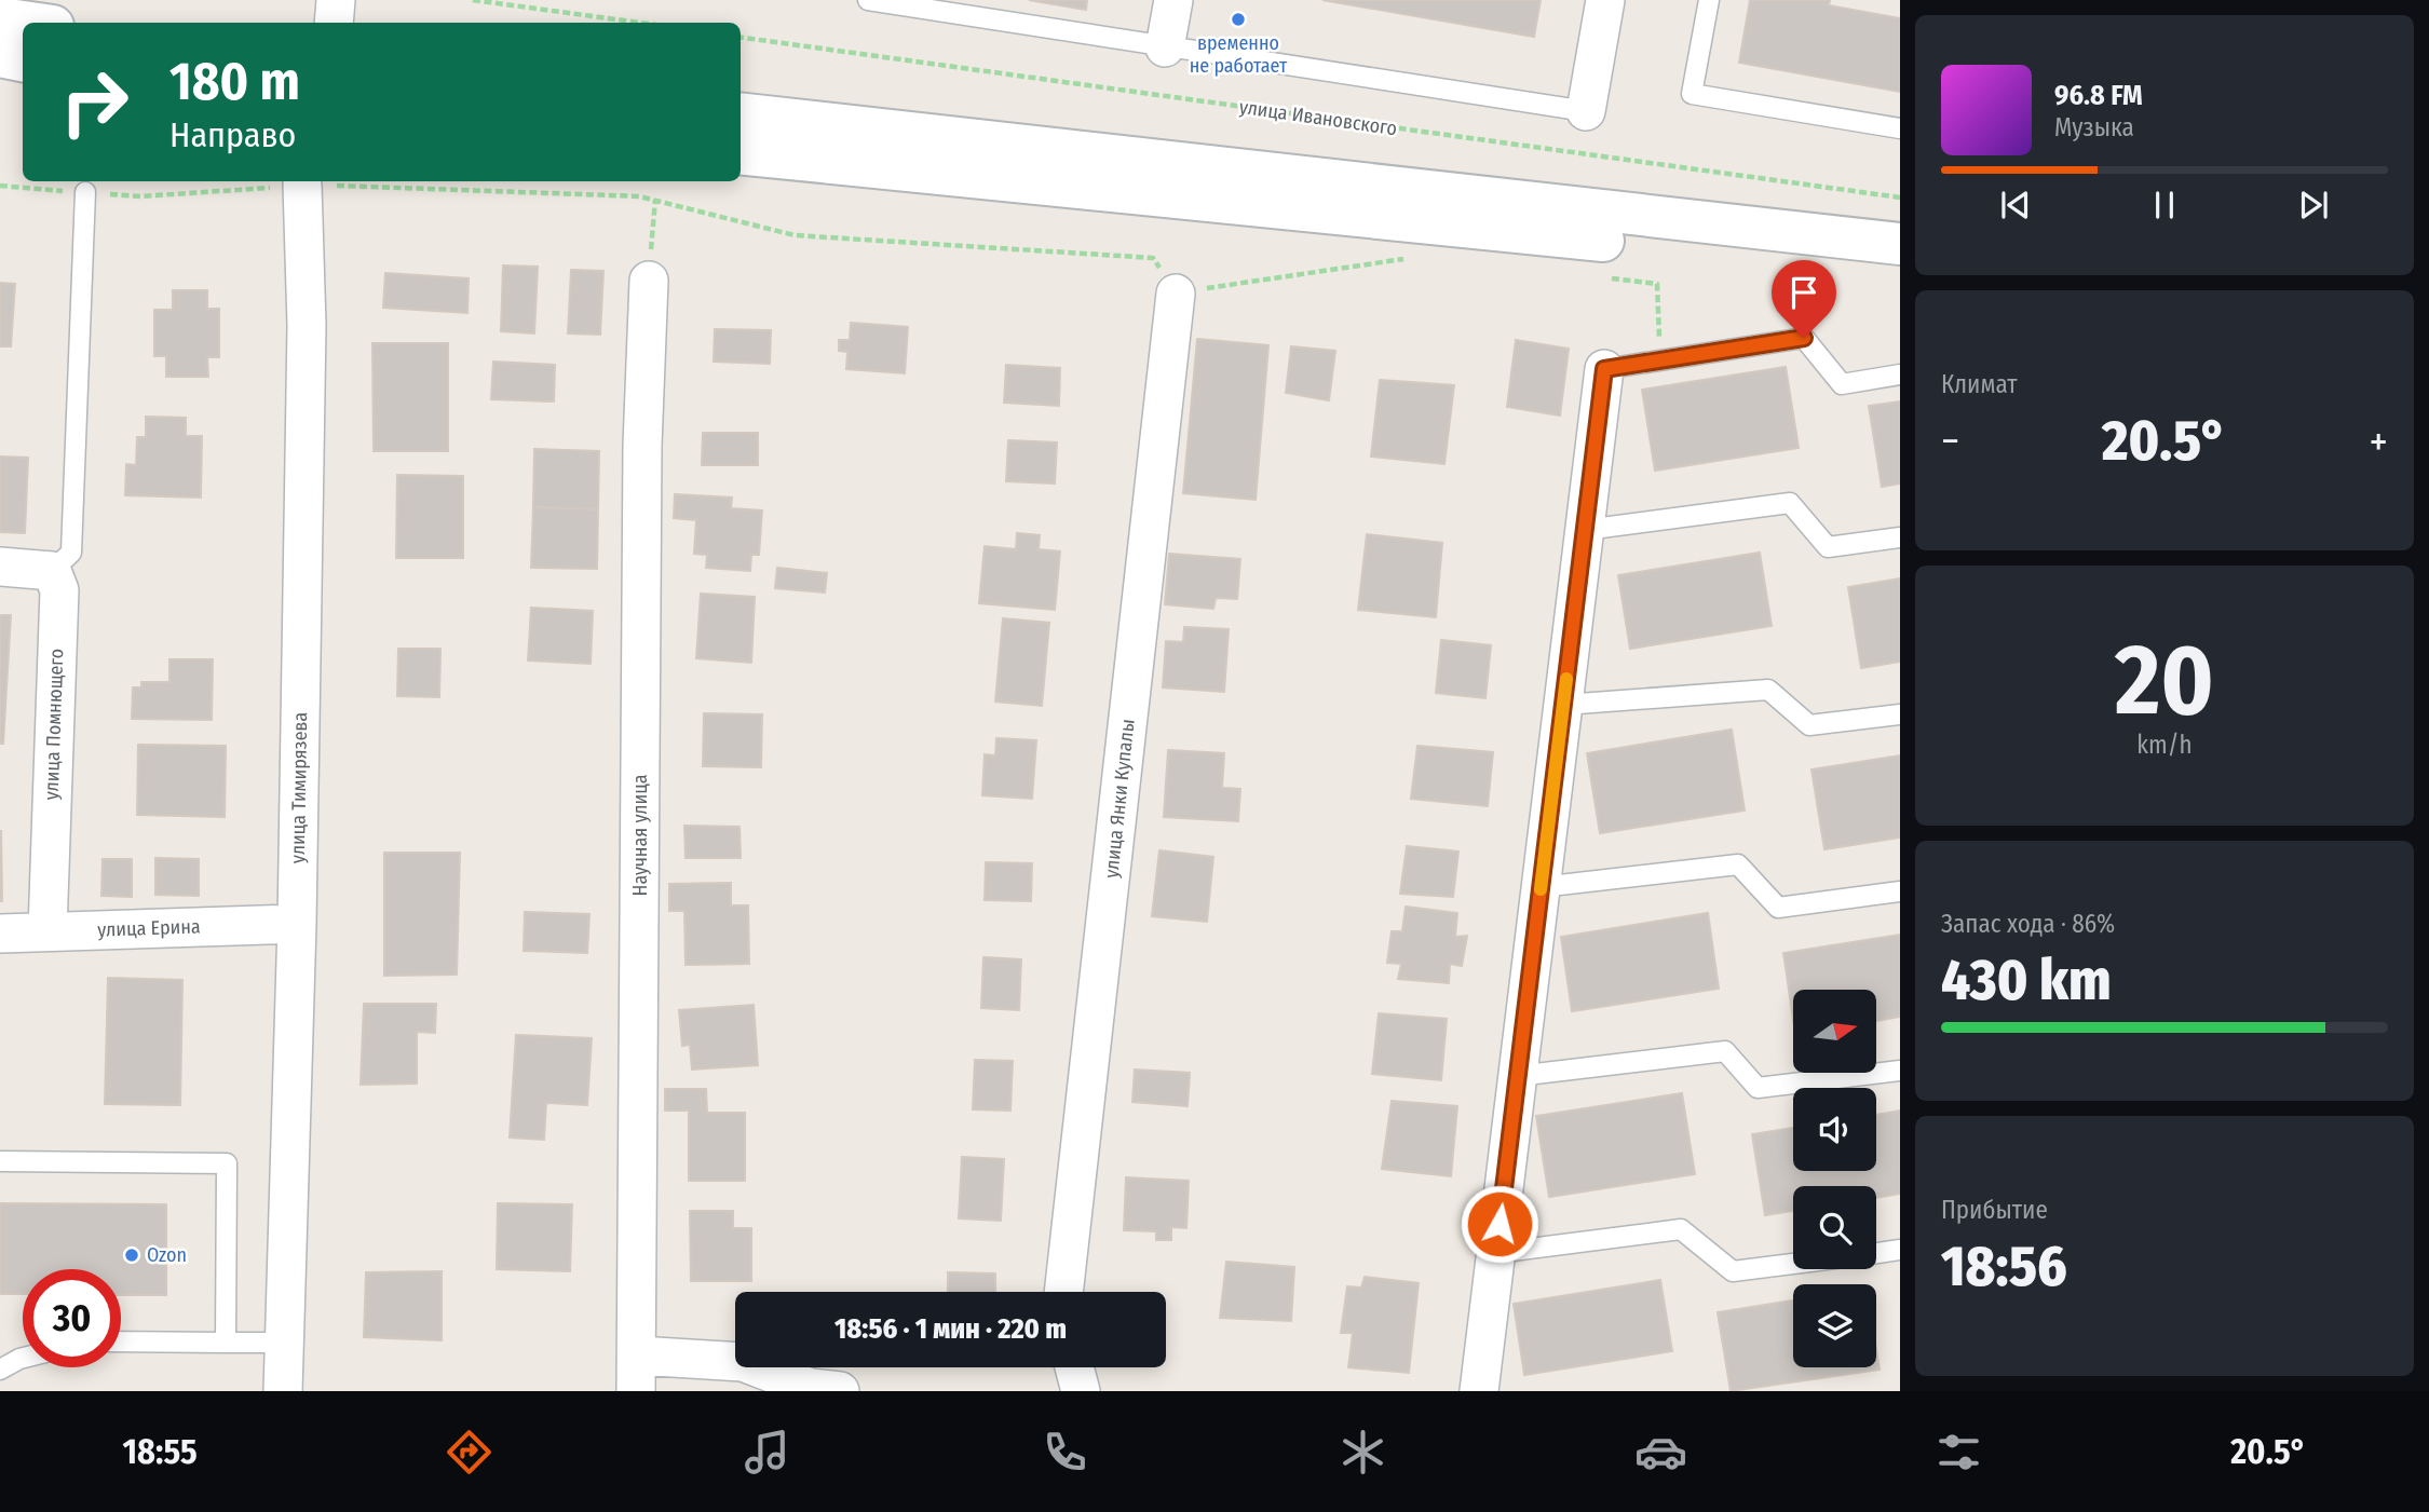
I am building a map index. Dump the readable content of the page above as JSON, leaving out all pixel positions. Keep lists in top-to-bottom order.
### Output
{
  "streets": {
    "street": [
      "улица Помнющего",
      "улица Тимирязева",
      "улица Янки Купалы",
      "Научная улица",
      "улица Ерина"
    ],
    "path": ["улица Ивановского"]
  },
  "crossings": [
    ["улица Помнющего", "улица Ерина"],
    ["улица Тимирязева", "улица Ерина"]
  ],
  "places": ["временно не работает", "Ozon"],
  "north": "right",
  "page": {
    "turn": ["180 m", "Направо"],
    "song": ["96.8 FM", "Музыка"],
    "tile": [
      "Климат",
      ["20", "km/h"],
      ["Запас хода · 86%", "430 km"],
      ["Прибытие", "18:56"]
    ],
    "heat": ["−", "20.5°", "+"],
    "limit": "30",
    "trip": "18:56 · 1 мин · 220 m",
    "tabs": ["18:55", "20.5°"]
  }
}
